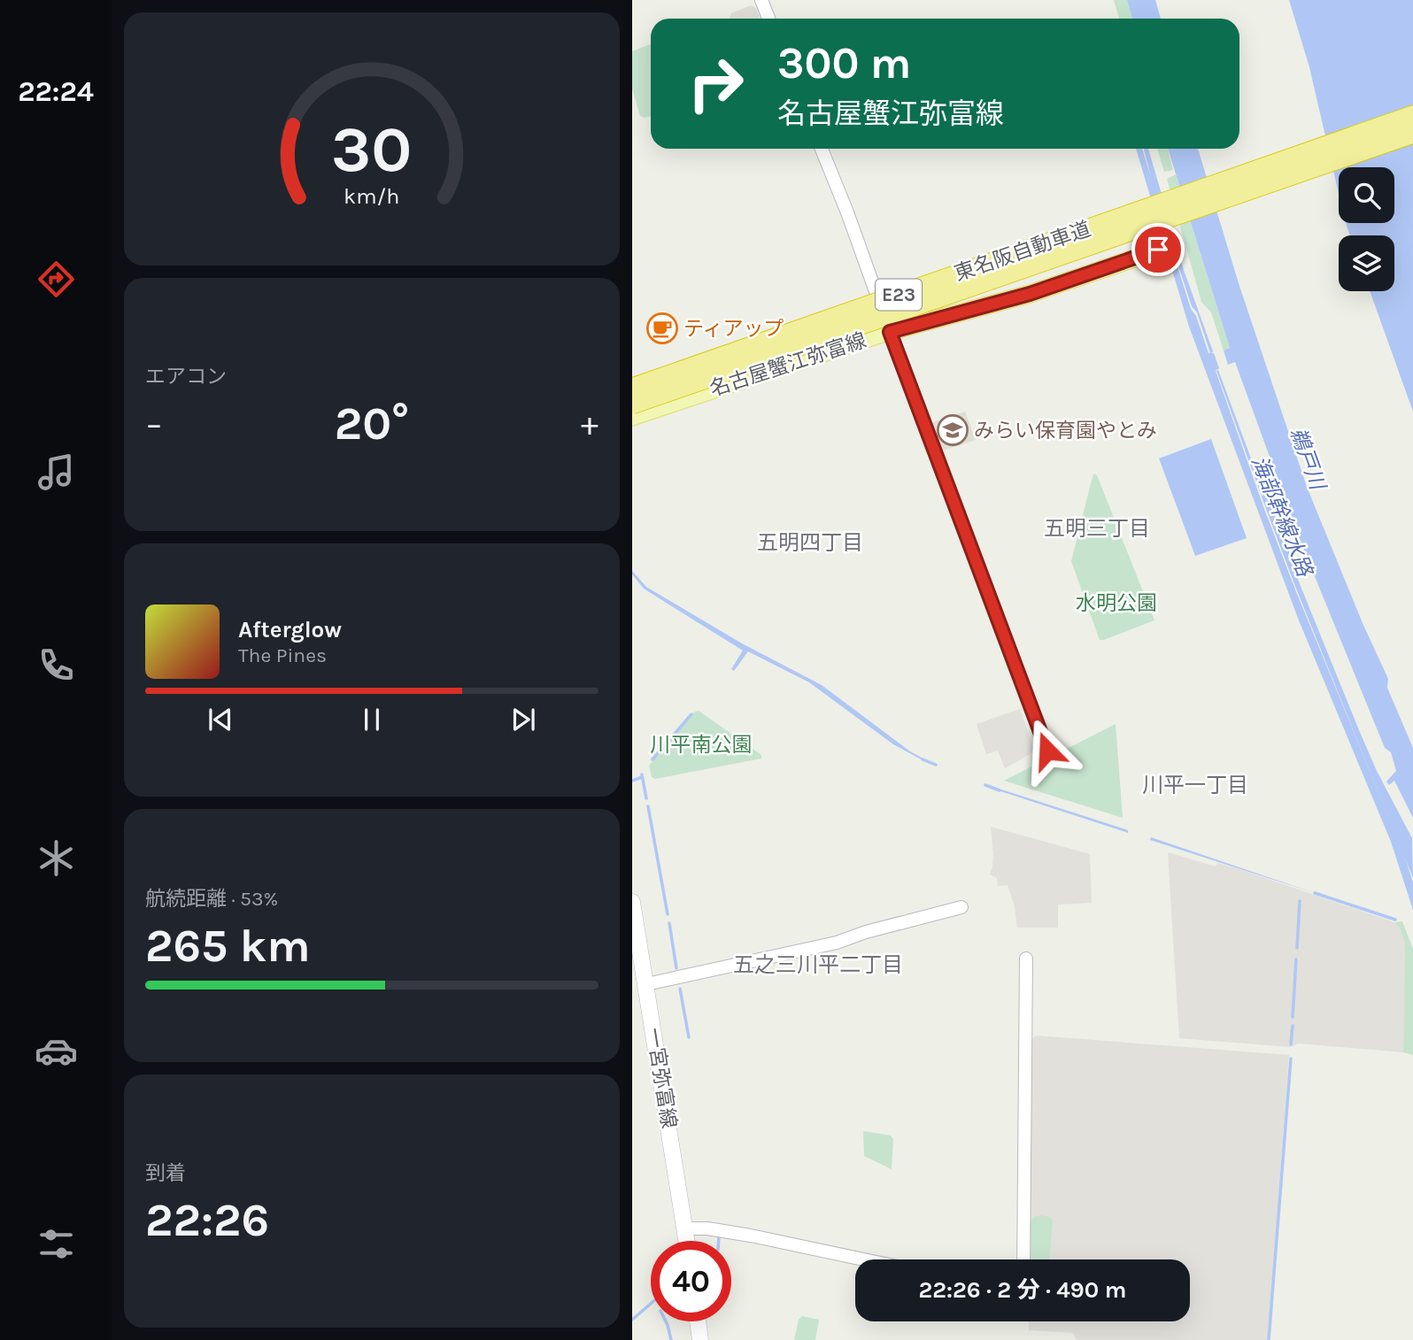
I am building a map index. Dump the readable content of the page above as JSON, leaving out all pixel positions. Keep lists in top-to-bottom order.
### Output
{
  "streets": {
    "highway": ["東名阪自動車道", "E23"],
    "main road": ["名古屋蟹江弥富線", "一宮弥富線"]
  },
  "districts": [
    "五明三丁目",
    "五明四丁目",
    "川平一丁目",
    "五之三川平二丁目"
  ],
  "water": ["鵜戸川", "海部幹線水路"],
  "parks": ["水明公園", "川平南公園"],
  "places": {
    "cafe": ["ティアップ"],
    "school or university": ["みらい保育園やとみ"]
  },
  "page": {
    "tabs": "22:24",
    "turn": ["300 m", "名古屋蟹江弥富線"],
    "tile": [
      "エアコン",
      ["航続距離 · 53%", "265 km"],
      ["到着", "22:26"]
    ],
    "heat": ["−", "20°", "+"],
    "song": ["Afterglow", "The Pines"],
    "limit": "40",
    "trip": "22:26 · 2 分 · 490 m",
    "gauge": ["30", "km/h"]
  }
}
